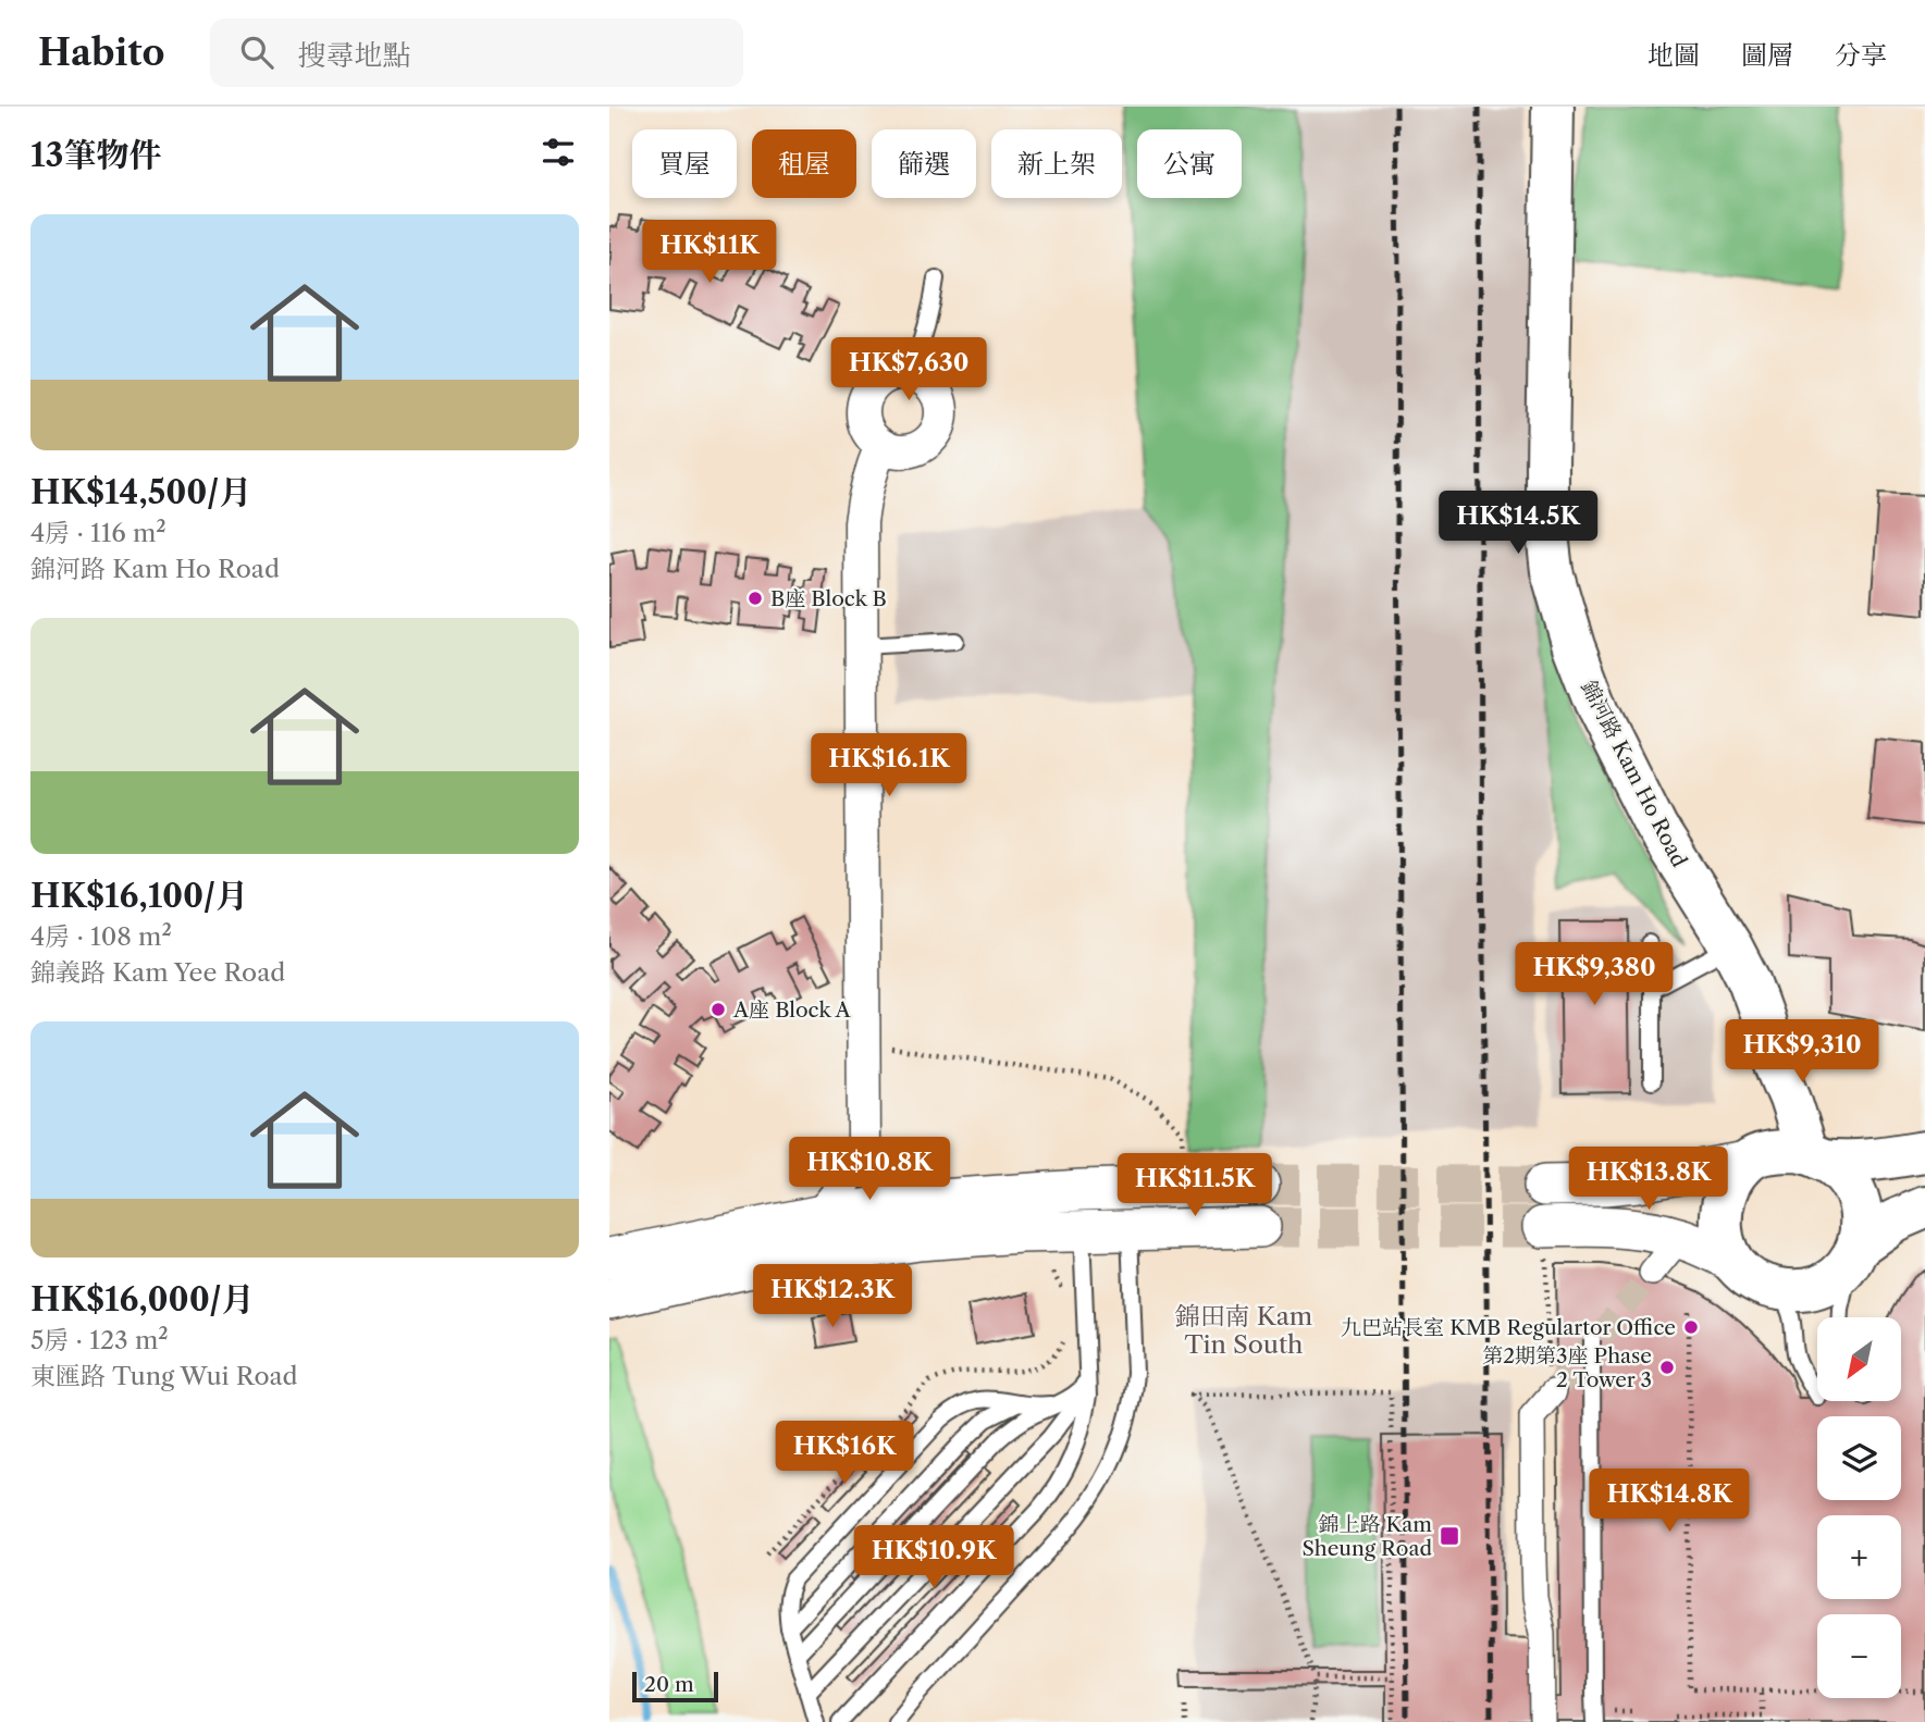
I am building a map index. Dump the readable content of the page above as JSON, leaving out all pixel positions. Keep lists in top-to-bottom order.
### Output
{
  "streets": {
    "main road": ["錦河路 Kam Ho Road"]
  },
  "districts": ["錦田南 Kam Tin South"],
  "places": {
    "other": [
      "B座 Block B",
      "A座 Block A",
      "九巴站長室 KMB Regulartor Office",
      "第2期第3座 Phase 2 Tower 3"
    ],
    "transit": ["錦上路 Kam Sheung Road"]
  },
  "scale_bar": "20 m",
  "north": "bottom left",
  "page": {
    "header": "Habito",
    "search": "搜尋地點",
    "nav": ["地圖", "圖層", "分享"],
    "heading": "13筆物件",
    "chip": [
      "買屋",
      "租屋",
      "篩選",
      "新上架",
      "公寓"
    ],
    "list": [
      {
        "name": "HK$14,500/月",
        "note": "4房 · 116 m² · 錦河路 Kam Ho Road"
      },
      {
        "name": "HK$16,100/月",
        "note": "4房 · 108 m² · 錦義路 Kam Yee Road"
      },
      {
        "name": "HK$16,000/月",
        "note": "5房 · 123 m² · 東匯路 Tung Wui Road"
      }
    ],
    "price": [
      "HK$11K",
      "HK$7,630",
      "HK$14.5K",
      "HK$16.1K",
      "HK$9,380",
      "HK$9,310",
      "HK$10.8K",
      "HK$13.8K",
      "HK$11.5K",
      "HK$12.3K",
      "HK$16K",
      "HK$14.8K",
      "HK$10.9K"
    ],
    "map_buttons": ["+", "−"],
    "scale": "20 m"
  }
}
